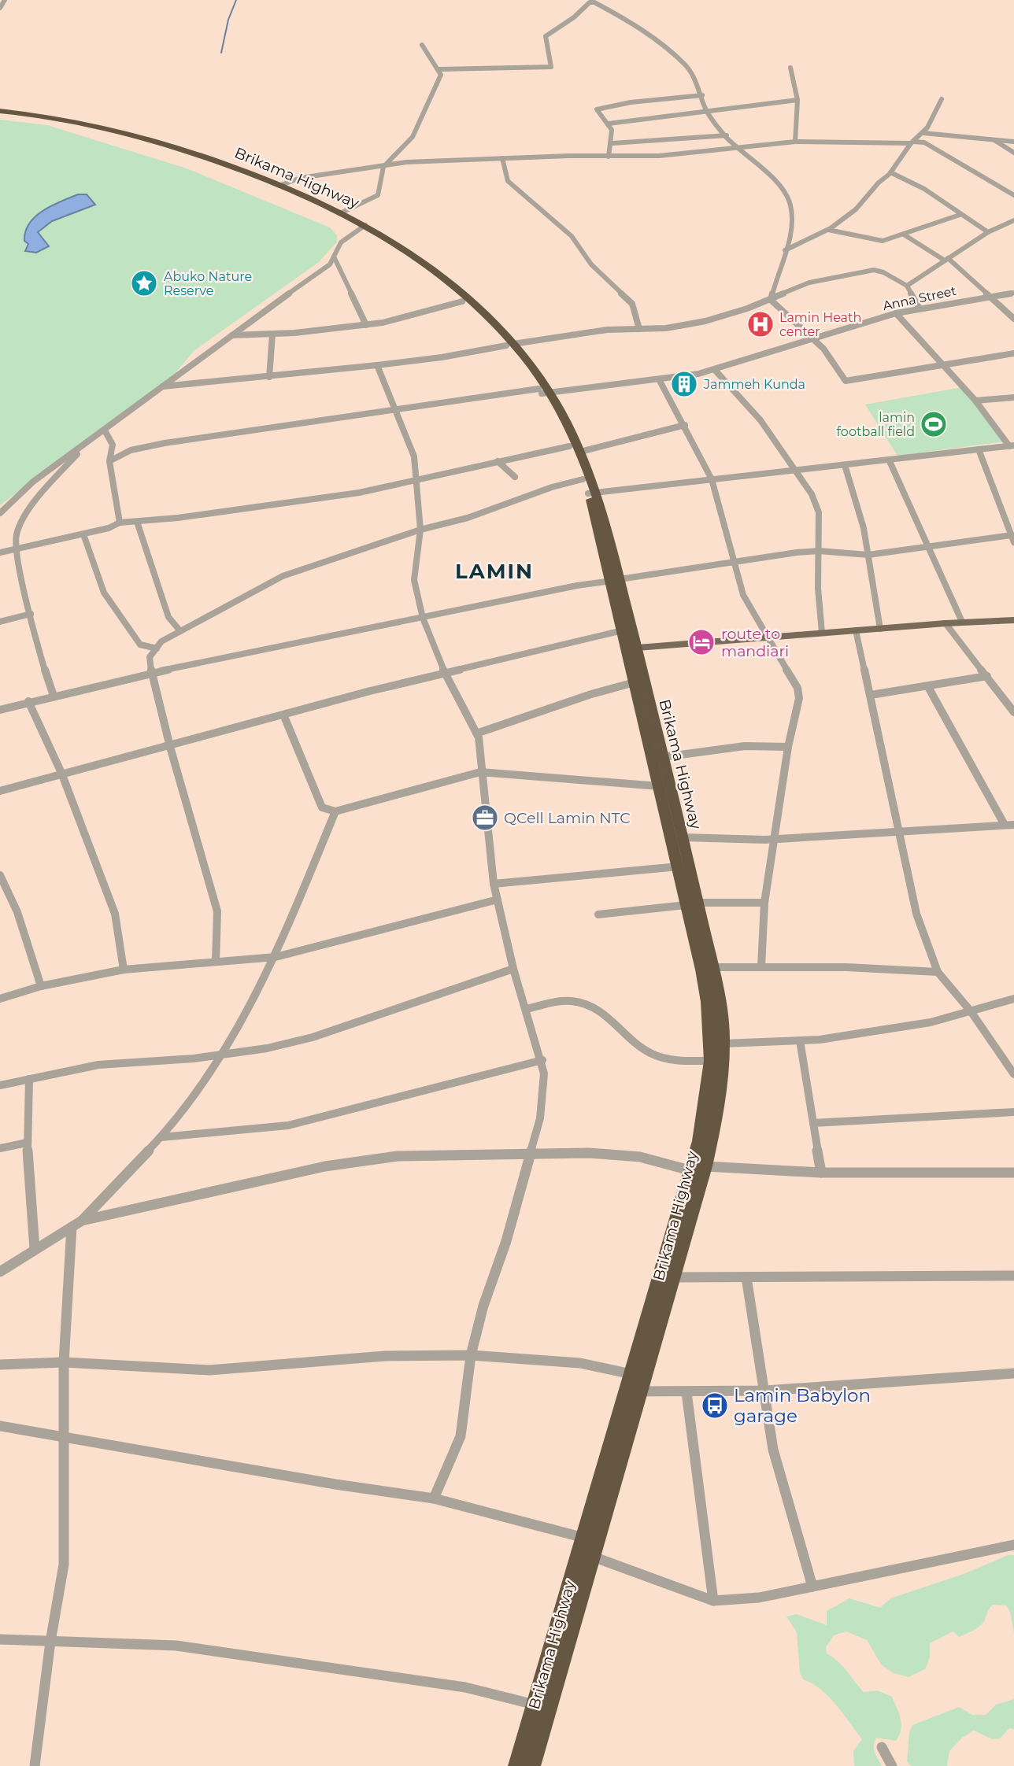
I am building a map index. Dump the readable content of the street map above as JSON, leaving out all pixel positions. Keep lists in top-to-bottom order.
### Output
{
  "streets": {
    "highway": ["Brikama Highway"],
    "street": ["Anna Street"]
  },
  "crossings": [
    ["Brikama Highway", "Anna Street"]
  ],
  "districts": ["LAMIN"],
  "places": {
    "place": ["Abuko Nature Reserve"],
    "hospital": ["Lamin Heath center"],
    "building": ["Jammeh Kunda"],
    "sports": ["lamin football field"],
    "hotel": ["route to mandiari"],
    "office": ["QCell Lamin NTC"],
    "bus stop": ["Lamin Babylon garage"]
  }
}
